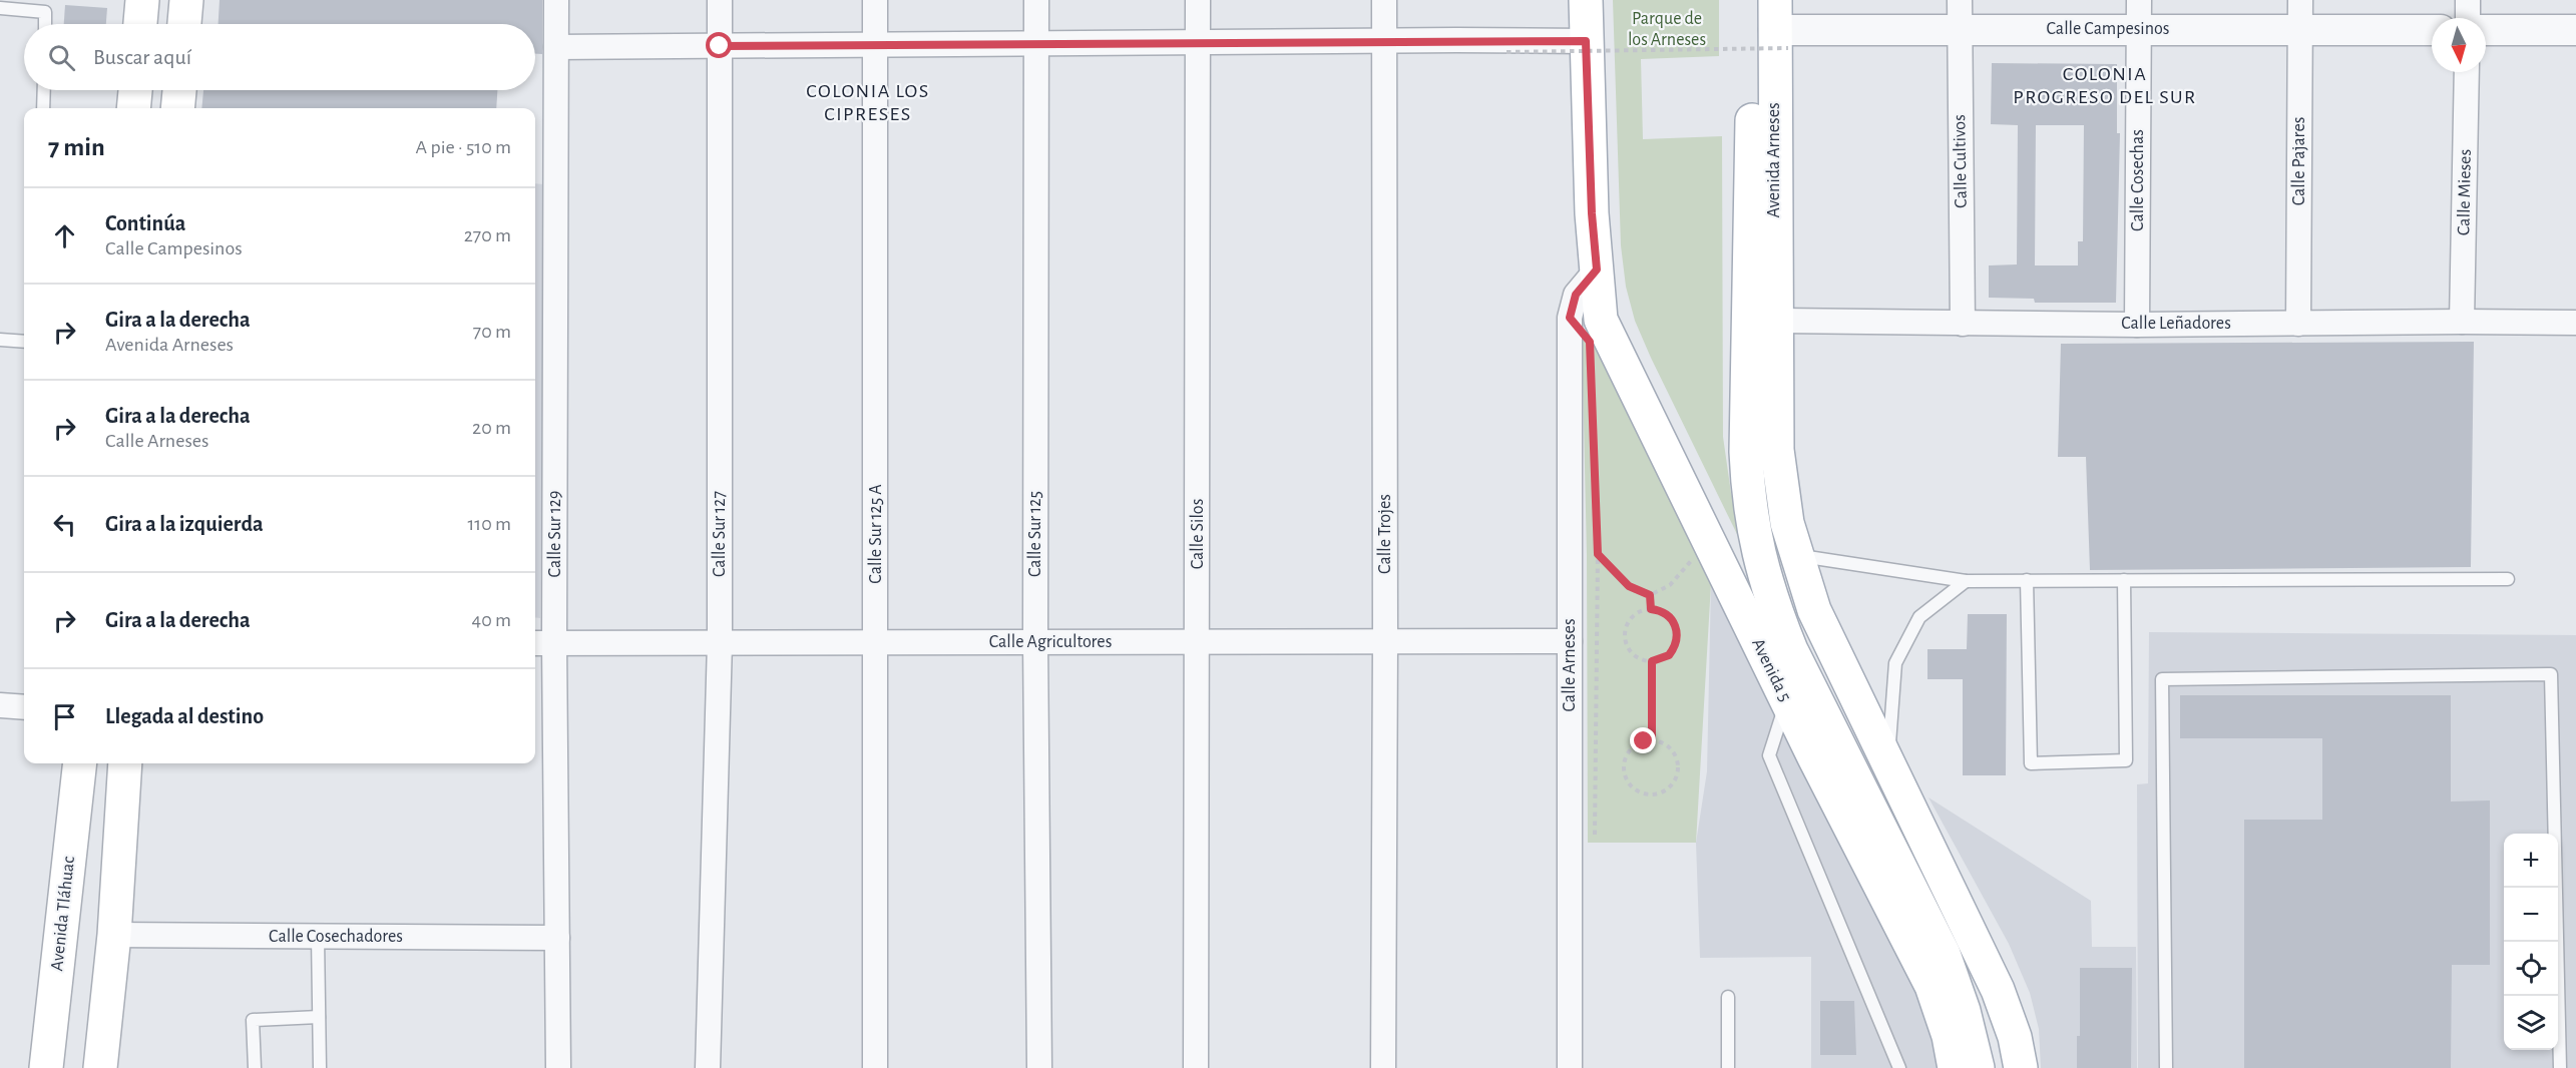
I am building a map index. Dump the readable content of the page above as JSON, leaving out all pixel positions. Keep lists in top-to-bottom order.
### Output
{
  "streets": {
    "main road": ["Avenida Arneses", "Avenida 5", "Avenida Tláhuac"],
    "street": [
      "Calle Campesinos",
      "Calle Cultivos",
      "Calle Pajares",
      "Calle Cosechas",
      "Calle Mieses",
      "Calle Leñadores",
      "Calle Sur 129",
      "Calle Sur 127",
      "Calle Sur 125 A",
      "Calle Sur 125",
      "Calle Silos",
      "Calle Trojes",
      "Calle Agricultores",
      "Calle Arneses",
      "Calle Cosechadores"
    ]
  },
  "crossings": [
    ["Calle Campesinos", "Avenida Arneses"],
    ["Calle Campesinos", "Calle Cultivos"],
    ["Calle Campesinos", "Calle Pajares"],
    ["Calle Campesinos", "Calle Cosechas"],
    ["Avenida Arneses", "Calle Leñadores"],
    ["Calle Cultivos", "Calle Leñadores"],
    ["Calle Pajares", "Calle Leñadores"],
    ["Calle Cosechas", "Calle Leñadores"],
    ["Calle Mieses", "Calle Leñadores"],
    ["Calle Sur 129", "Calle Agricultores"],
    ["Calle Sur 129", "Calle Cosechadores"],
    ["Calle Sur 127", "Calle Agricultores"],
    ["Calle Sur 125 A", "Calle Agricultores"],
    ["Calle Sur 125", "Calle Agricultores"],
    ["Calle Silos", "Calle Agricultores"],
    ["Calle Trojes", "Calle Agricultores"],
    ["Calle Agricultores", "Calle Arneses"],
    ["Calle Arneses", "Avenida 5"]
  ],
  "districts": ["COLONIA PROGRESO DEL SUR", "COLONIA LOS CIPRESES"],
  "parks": ["Parque de los Arneses"],
  "north": "bottom",
  "page": {
    "search": "Buscar aquí",
    "heading": ["7 min", "A pie · 510 m"],
    "list": [
      ["Continúa", "Calle Campesinos", "270 m"],
      ["Gira a la derecha", "Avenida Arneses", "70 m"],
      ["Gira a la derecha", "Calle Arneses", "20 m"],
      ["Gira a la izquierda", "110 m"],
      ["Gira a la derecha", "40 m"],
      "Llegada al destino"
    ],
    "map_buttons": ["+", "−"]
  }
}
